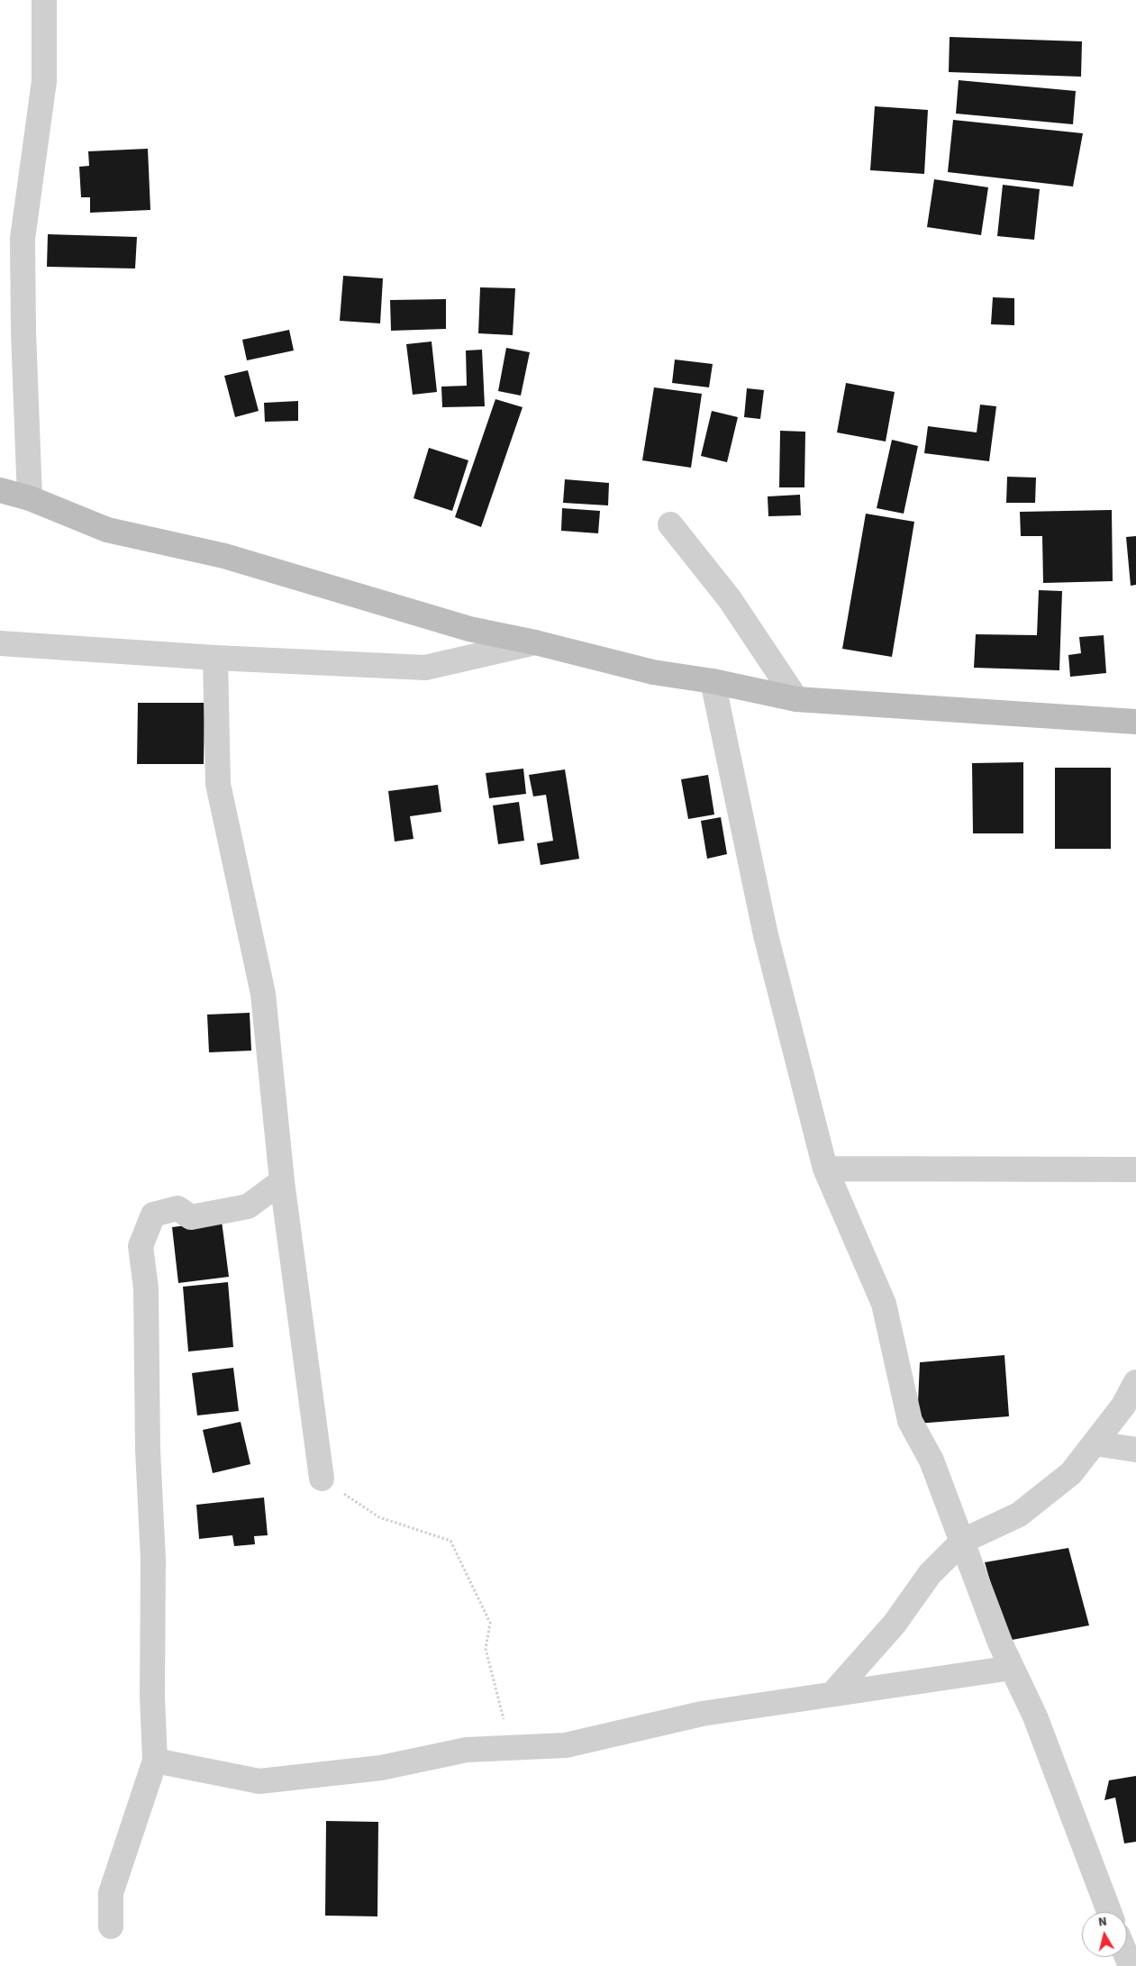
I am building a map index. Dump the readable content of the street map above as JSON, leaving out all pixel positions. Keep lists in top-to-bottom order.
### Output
{
  "north": "top"
}
